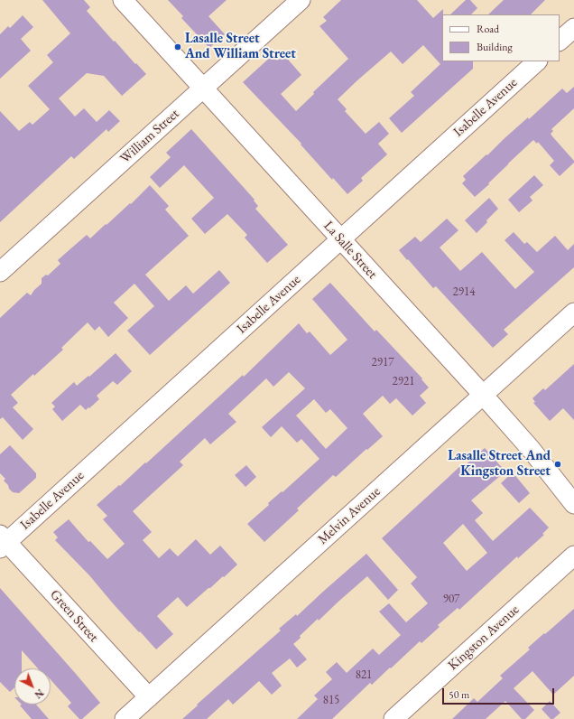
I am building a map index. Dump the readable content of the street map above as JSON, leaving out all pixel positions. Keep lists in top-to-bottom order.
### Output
{
  "streets": {
    "street": [
      "Isabelle Avenue",
      "William Street",
      "La Salle Street",
      "Melvin Avenue",
      "Green Street",
      "Kingston Avenue"
    ]
  },
  "crossings": [
    ["Isabelle Avenue", "La Salle Street"],
    ["Isabelle Avenue", "Green Street"],
    ["William Street", "La Salle Street"],
    ["La Salle Street", "Melvin Avenue"],
    ["Melvin Avenue", "Green Street"]
  ],
  "places": ["Lasalle Street And William Street", "Lasalle Street And Kingston Street"],
  "house_numbers": [
    "2914",
    "2917",
    "2921",
    "907",
    "821",
    "815"
  ],
  "legend": ["Road", "Building"],
  "scale_bar": "50 m",
  "north": "bottom right"
}
